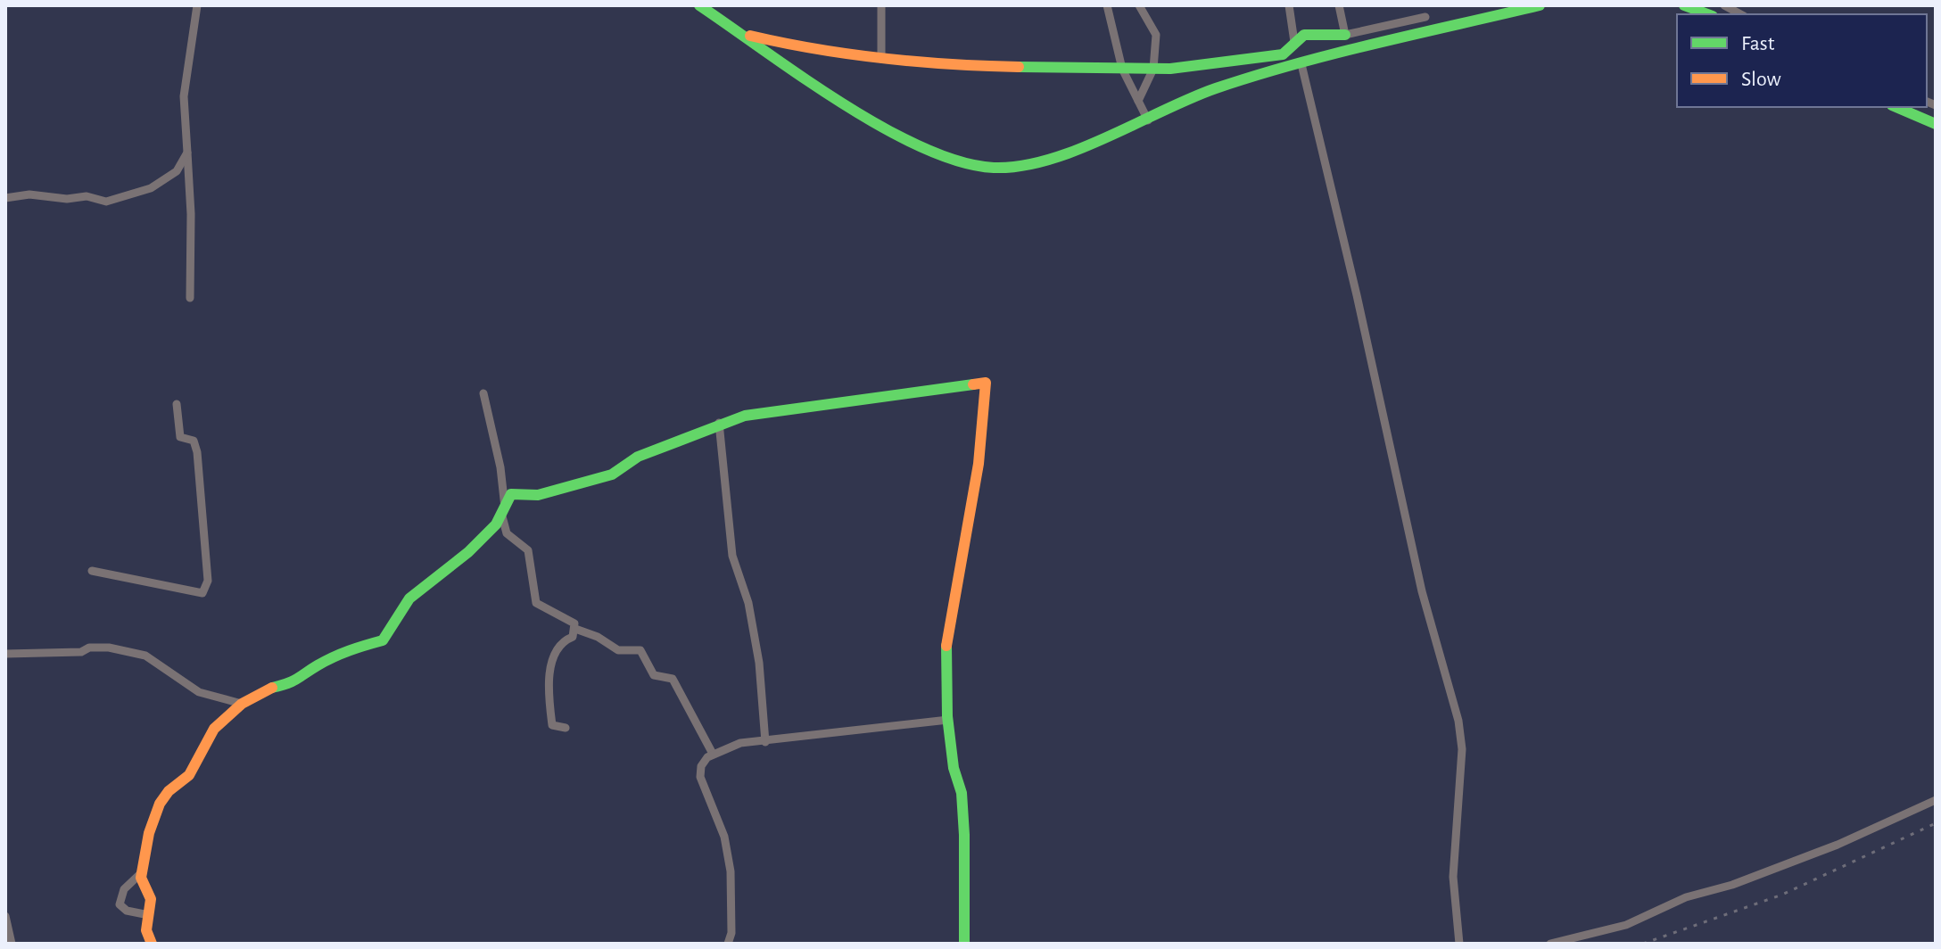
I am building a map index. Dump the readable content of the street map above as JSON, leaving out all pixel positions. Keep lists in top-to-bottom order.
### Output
{
  "legend": ["Fast", "Slow"]
}
